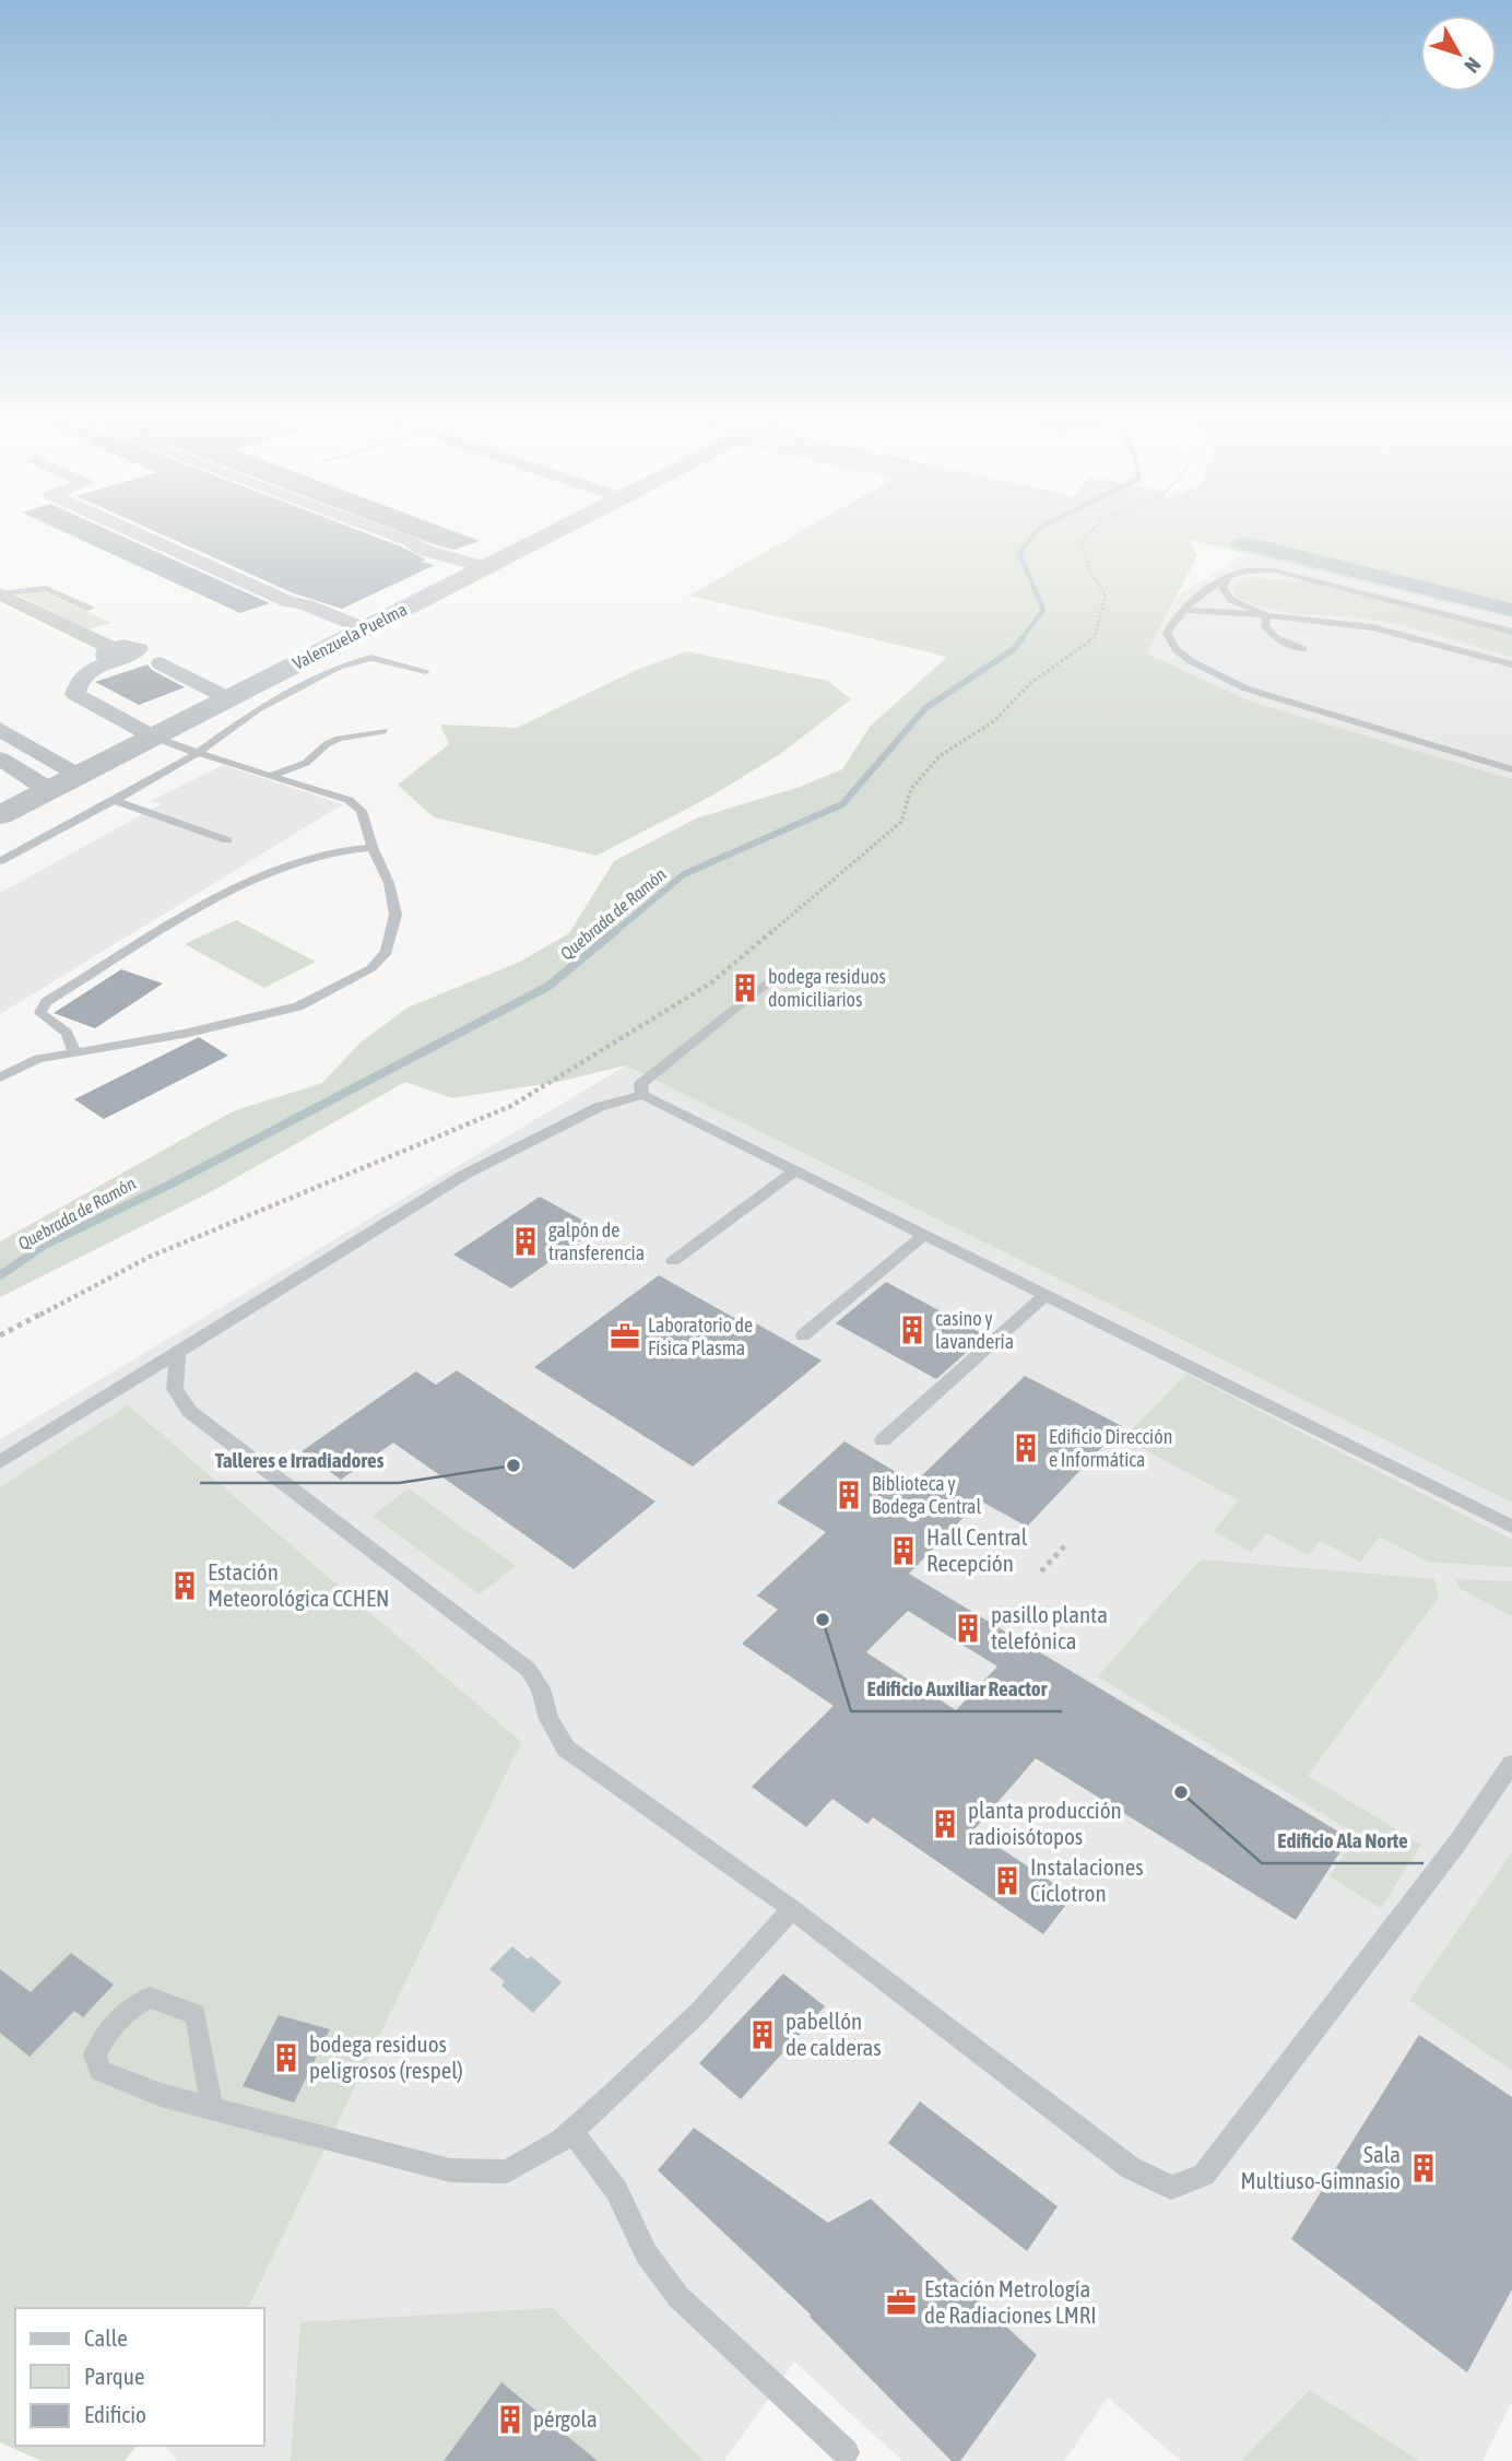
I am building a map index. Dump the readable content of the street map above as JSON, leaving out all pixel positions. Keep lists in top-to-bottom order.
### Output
{
  "streets": {
    "street": ["Valenzuela Puelma"]
  },
  "water": ["Quebrada de Ramón"],
  "places": {
    "building": [
      "bodega residuos domiciliarios",
      "galpón de transferencia",
      "casino y lavandería",
      "Edificio Dirección e Informática",
      "Biblioteca y Bodega Central",
      "Hall Central Recepción",
      "Estación Meteorológica CCHEN",
      "pasillo planta telefónica",
      "planta producción radioisótopos",
      "Instalaciones Ciclotron",
      "pabellón de calderas",
      "bodega residuos peligrosos (respel)",
      "Sala Multiuso-Gimnasio",
      "pérgola"
    ],
    "office": ["Laboratorio de Física Plasma", "Estación Metrología de Radiaciones LMRI"],
    "other": ["Talleres e Irradiadores", "Edificio Auxiliar Reactor", "Edificio Ala Norte"]
  },
  "legend": ["Calle", "Parque", "Edificio"],
  "north": "bottom right"
}
